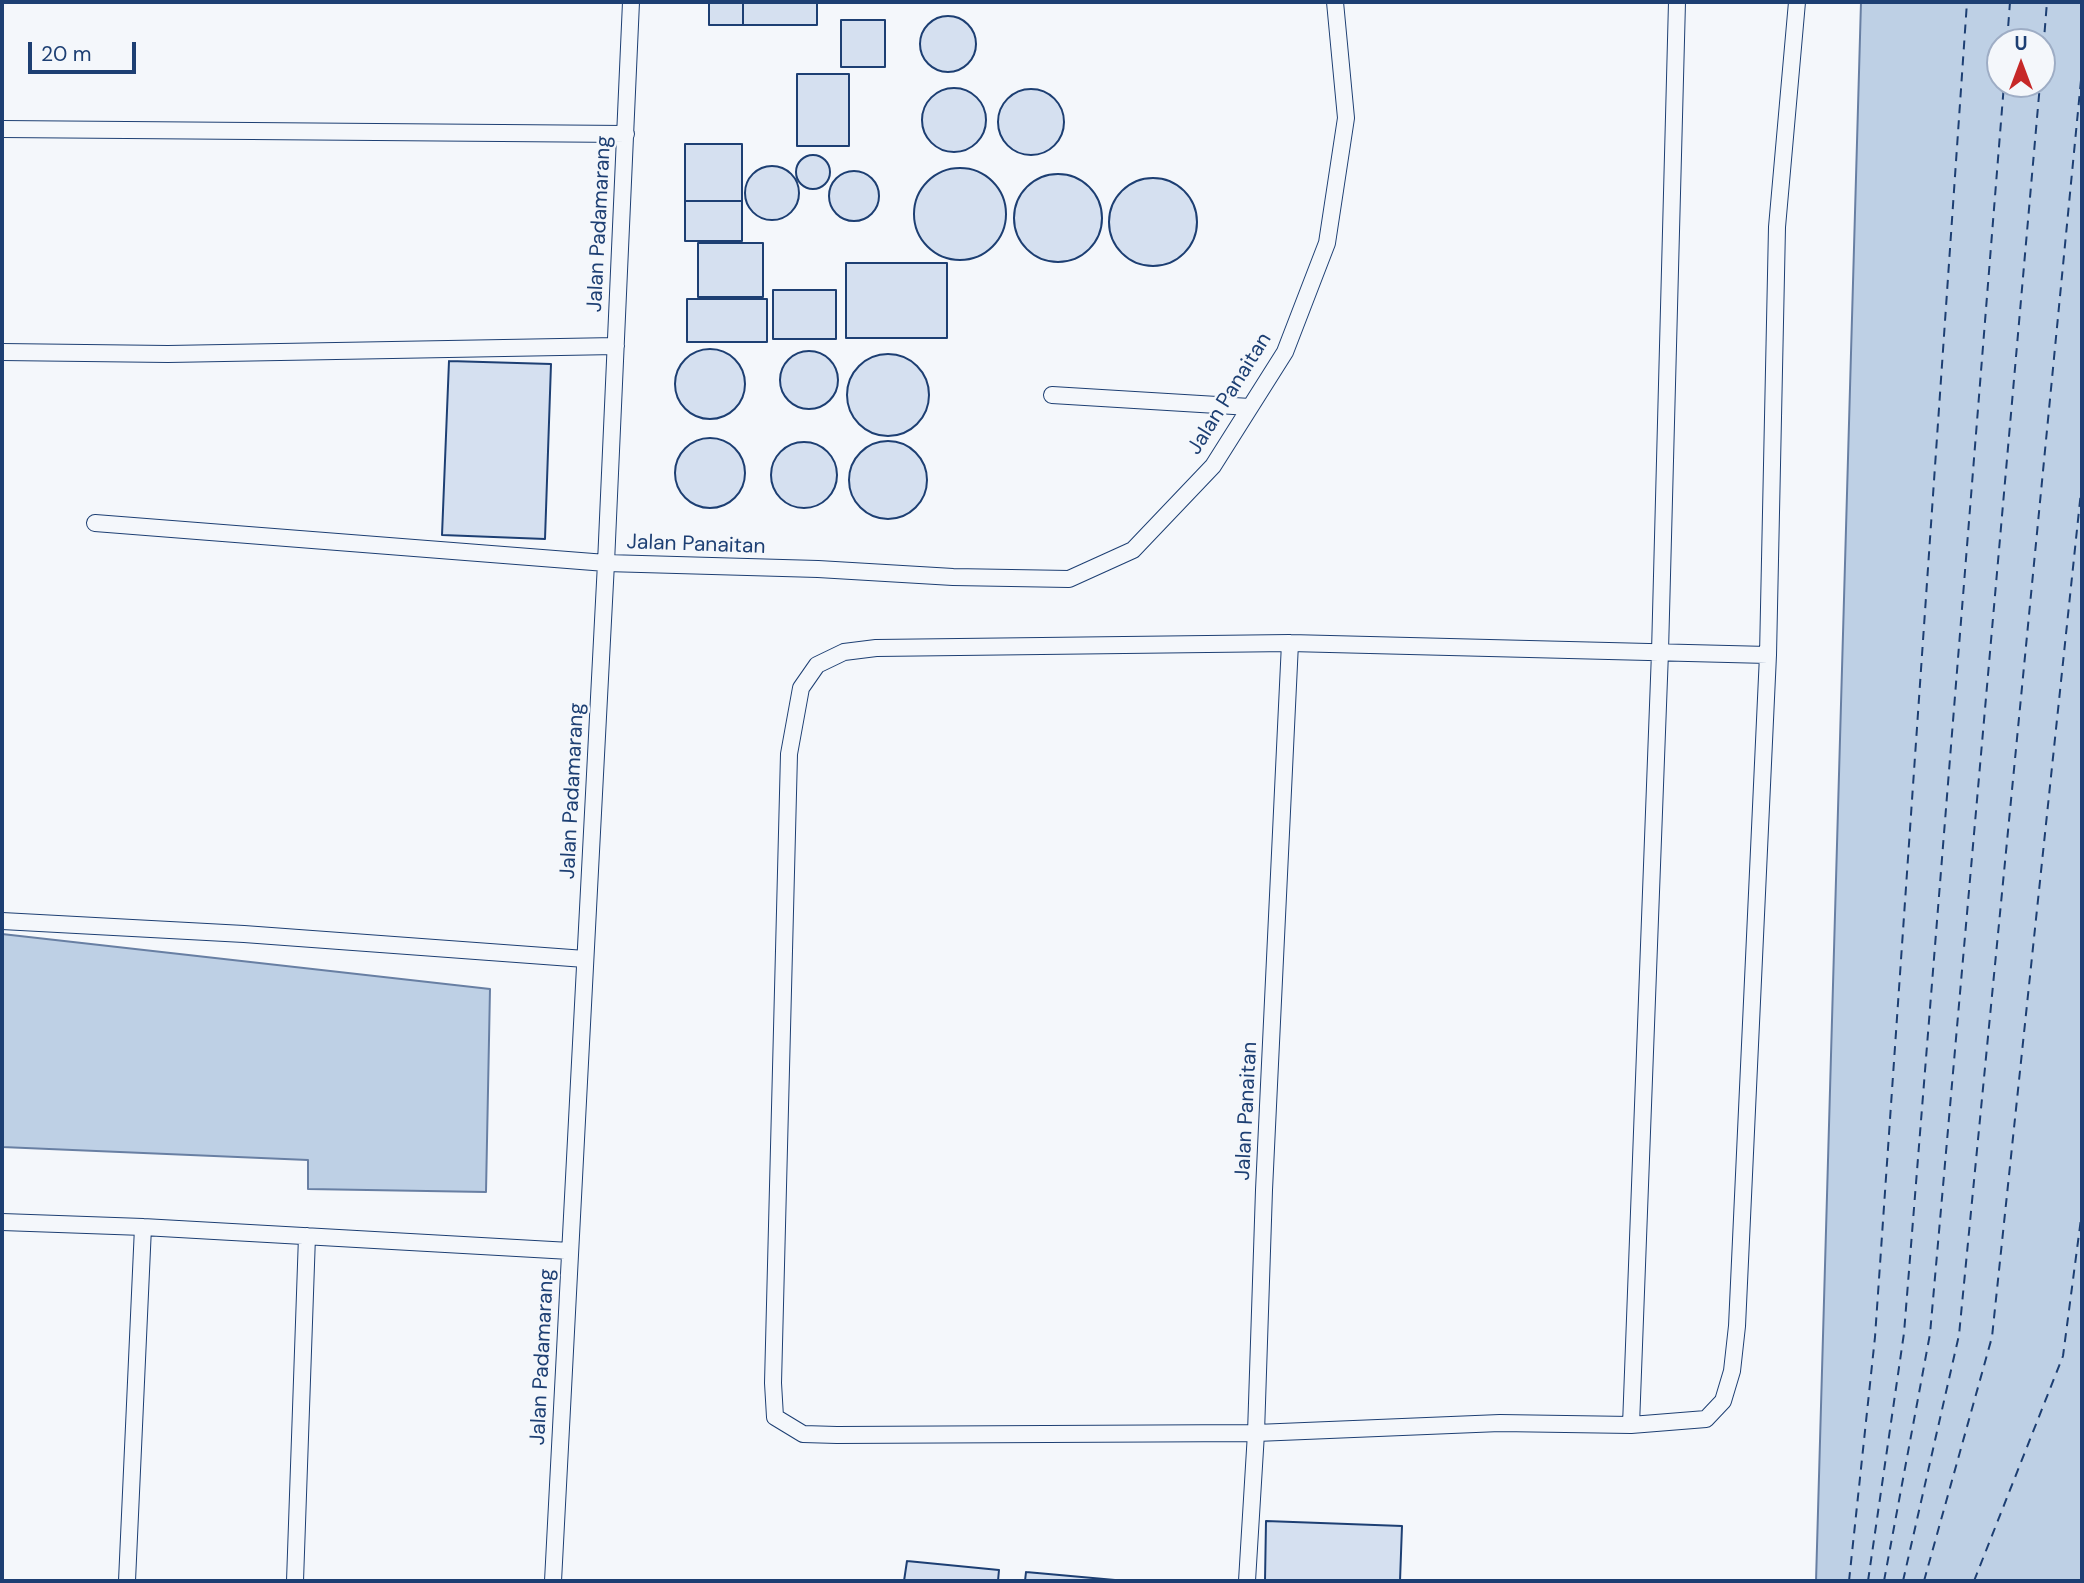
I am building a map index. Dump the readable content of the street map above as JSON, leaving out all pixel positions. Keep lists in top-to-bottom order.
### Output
{
  "streets": {
    "lane": ["Jalan Padamarang", "Jalan Panaitan"]
  },
  "crossings": [
    ["Jalan Padamarang", "Jalan Panaitan"]
  ],
  "scale_bar": "20 m",
  "north": "top"
}
